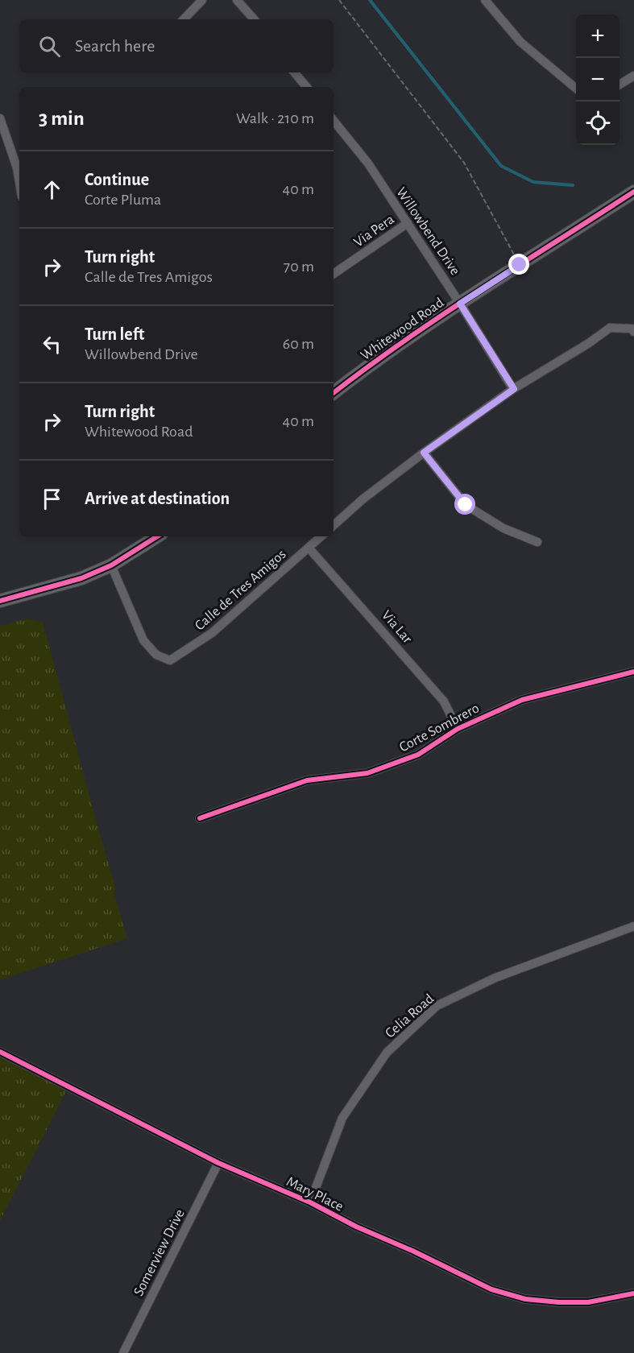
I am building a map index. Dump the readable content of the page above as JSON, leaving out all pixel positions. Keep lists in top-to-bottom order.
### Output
{
  "streets": {
    "main road": ["Whitewood Road"],
    "street": [
      "Via Pera",
      "Willowbend Drive",
      "Calle de Tres Amigos",
      "Via Lar",
      "Corte Sombrero",
      "Celia Road",
      "Mary Place",
      "Somerview Drive"
    ]
  },
  "crossings": [
    ["Via Pera", "Willowbend Drive"],
    ["Willowbend Drive", "Whitewood Road"],
    ["Calle de Tres Amigos", "Via Lar"],
    ["Via Lar", "Corte Sombrero"],
    ["Celia Road", "Mary Place"],
    ["Mary Place", "Somerview Drive"]
  ],
  "page": {
    "map_buttons": ["+", "−"],
    "search": "Search here",
    "heading": ["3 min", "Walk · 210 m"],
    "list": [
      ["Continue", "Corte Pluma", "40 m"],
      ["Turn right", "Calle de Tres Amigos", "70 m"],
      ["Turn left", "Willowbend Drive", "60 m"],
      ["Turn right", "Whitewood Road", "40 m"],
      "Arrive at destination"
    ]
  }
}
